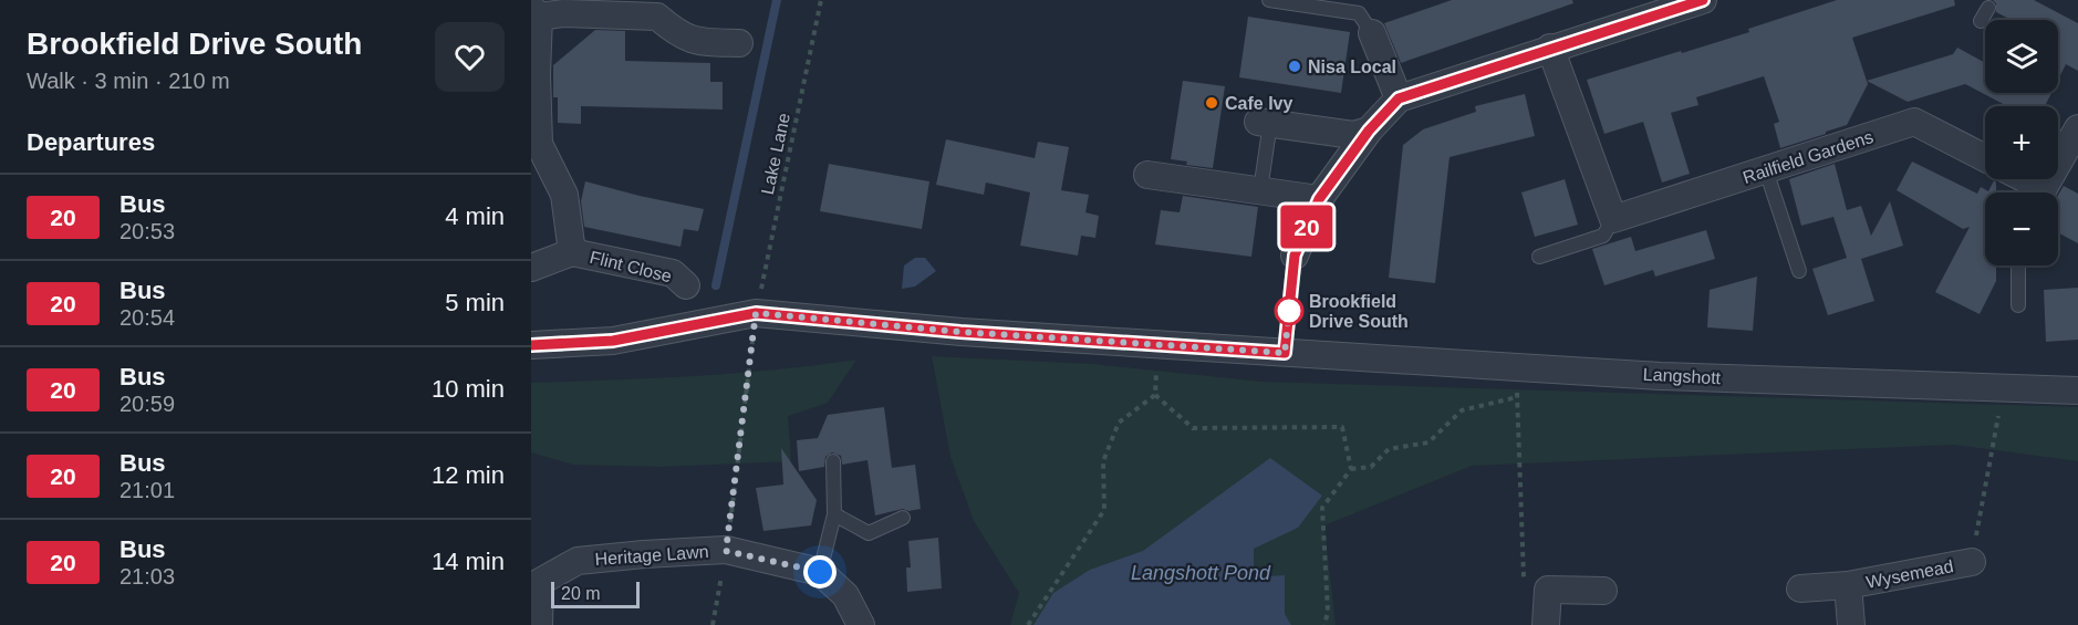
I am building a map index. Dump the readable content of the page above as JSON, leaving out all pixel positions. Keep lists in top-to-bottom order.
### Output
{
  "streets": {
    "street": [
      "Railfield Gardens",
      "Flint Close",
      "Langshott",
      "Heritage Lawn",
      "Wysemead"
    ],
    "path": ["Lake Lane"]
  },
  "crossings": [
    ["Lake Lane", "Langshott"],
    ["Lake Lane", "Heritage Lawn"]
  ],
  "water": ["Langshott Pond"],
  "places": ["Nisa Local", "Cafe Ivy", "Brookfield Drive South"],
  "lines": ["bus line 20"],
  "scale_bar": "20 m",
  "page": {
    "heading": [
      ["Brookfield Drive South", "Walk · 3 min · 210 m"],
      "Departures"
    ],
    "on_map": "20",
    "map_buttons": ["+", "−"],
    "list": [
      {
        "mark": "20",
        "name": "Bus",
        "note": "20:53",
        "value": "4 min"
      },
      {
        "mark": "20",
        "name": "Bus",
        "note": "20:54",
        "value": "5 min"
      },
      {
        "mark": "20",
        "name": "Bus",
        "note": "20:59",
        "value": "10 min"
      },
      {
        "mark": "20",
        "name": "Bus",
        "note": "21:01",
        "value": "12 min"
      },
      {
        "mark": "20",
        "name": "Bus",
        "note": "21:03",
        "value": "14 min"
      }
    ],
    "scale": "20 m"
  }
}
